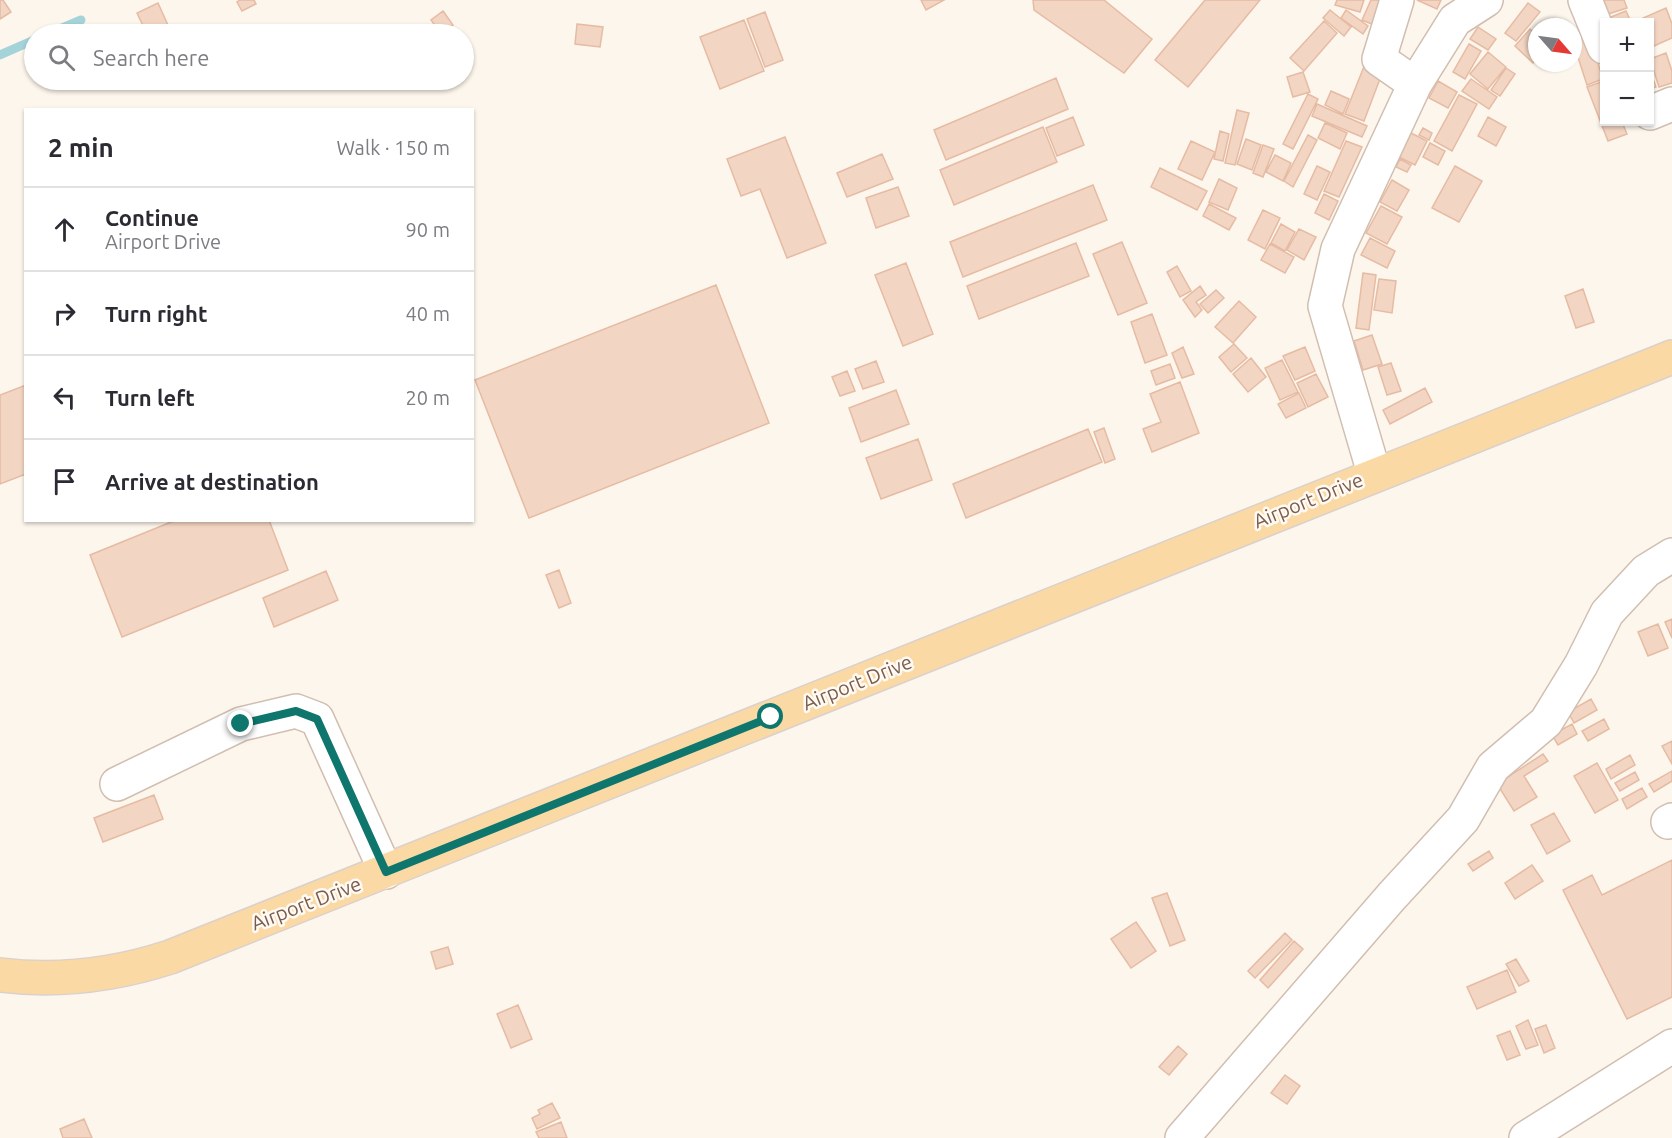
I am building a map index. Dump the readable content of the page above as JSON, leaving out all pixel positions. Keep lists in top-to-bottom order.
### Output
{
  "streets": {
    "main road": ["Airport Drive"]
  },
  "north": "bottom right",
  "page": {
    "map_buttons": ["+", "−"],
    "search": "Search here",
    "heading": ["2 min", "Walk · 150 m"],
    "list": [
      ["Continue", "Airport Drive", "90 m"],
      ["Turn right", "40 m"],
      ["Turn left", "20 m"],
      "Arrive at destination"
    ]
  }
}
